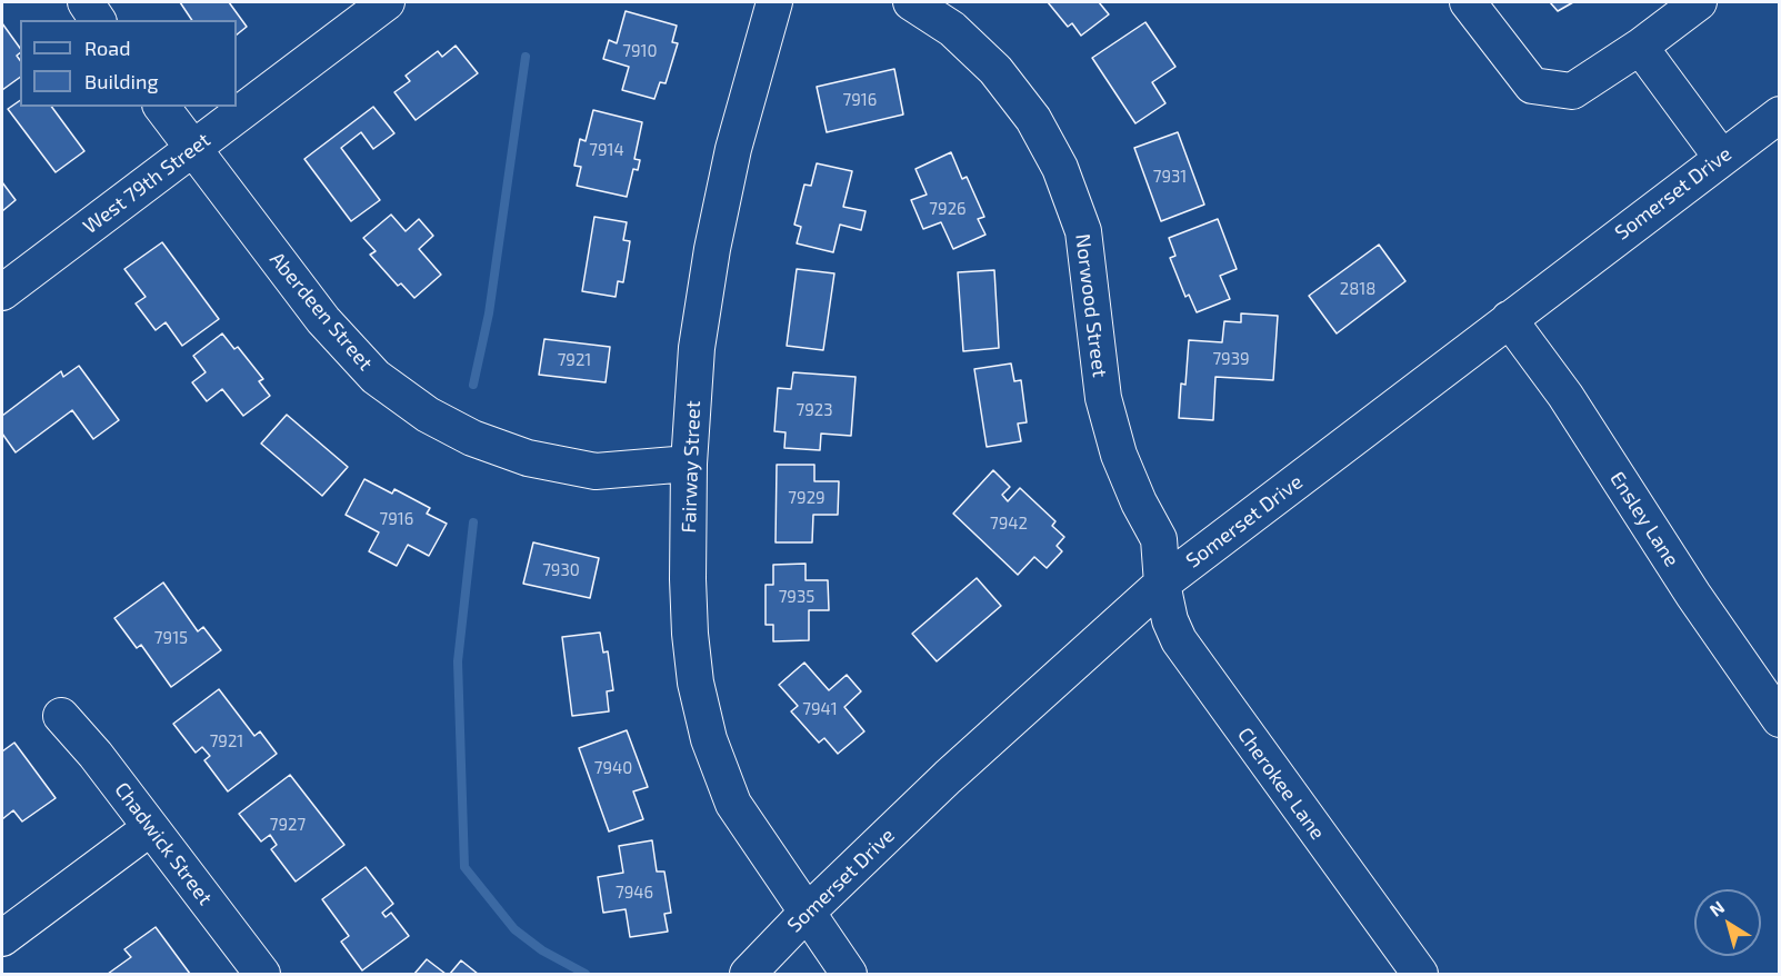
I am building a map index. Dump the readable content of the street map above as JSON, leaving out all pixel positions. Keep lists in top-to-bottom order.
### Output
{
  "streets": {
    "street": [
      "West 79th Street",
      "Somerset Drive",
      "Norwood Street",
      "Aberdeen Street",
      "Fairway Street",
      "Ensley Lane",
      "Cherokee Lane",
      "Chadwick Street"
    ]
  },
  "crossings": [
    ["West 79th Street", "Aberdeen Street"],
    ["Somerset Drive", "Norwood Street"],
    ["Somerset Drive", "Fairway Street"],
    ["Somerset Drive", "Ensley Lane"],
    ["Somerset Drive", "Cherokee Lane"],
    ["Norwood Street", "Cherokee Lane"],
    ["Aberdeen Street", "Fairway Street"]
  ],
  "house_numbers": [
    "7910",
    "7916",
    "7914",
    "7931",
    "7926",
    "2818",
    "7939",
    "7921",
    "7923",
    "7929",
    "7916",
    "7942",
    "7930",
    "7935",
    "7915",
    "7941",
    "7921",
    "7940",
    "7927",
    "7946"
  ],
  "legend": ["Road", "Building"],
  "north": "top left"
}
